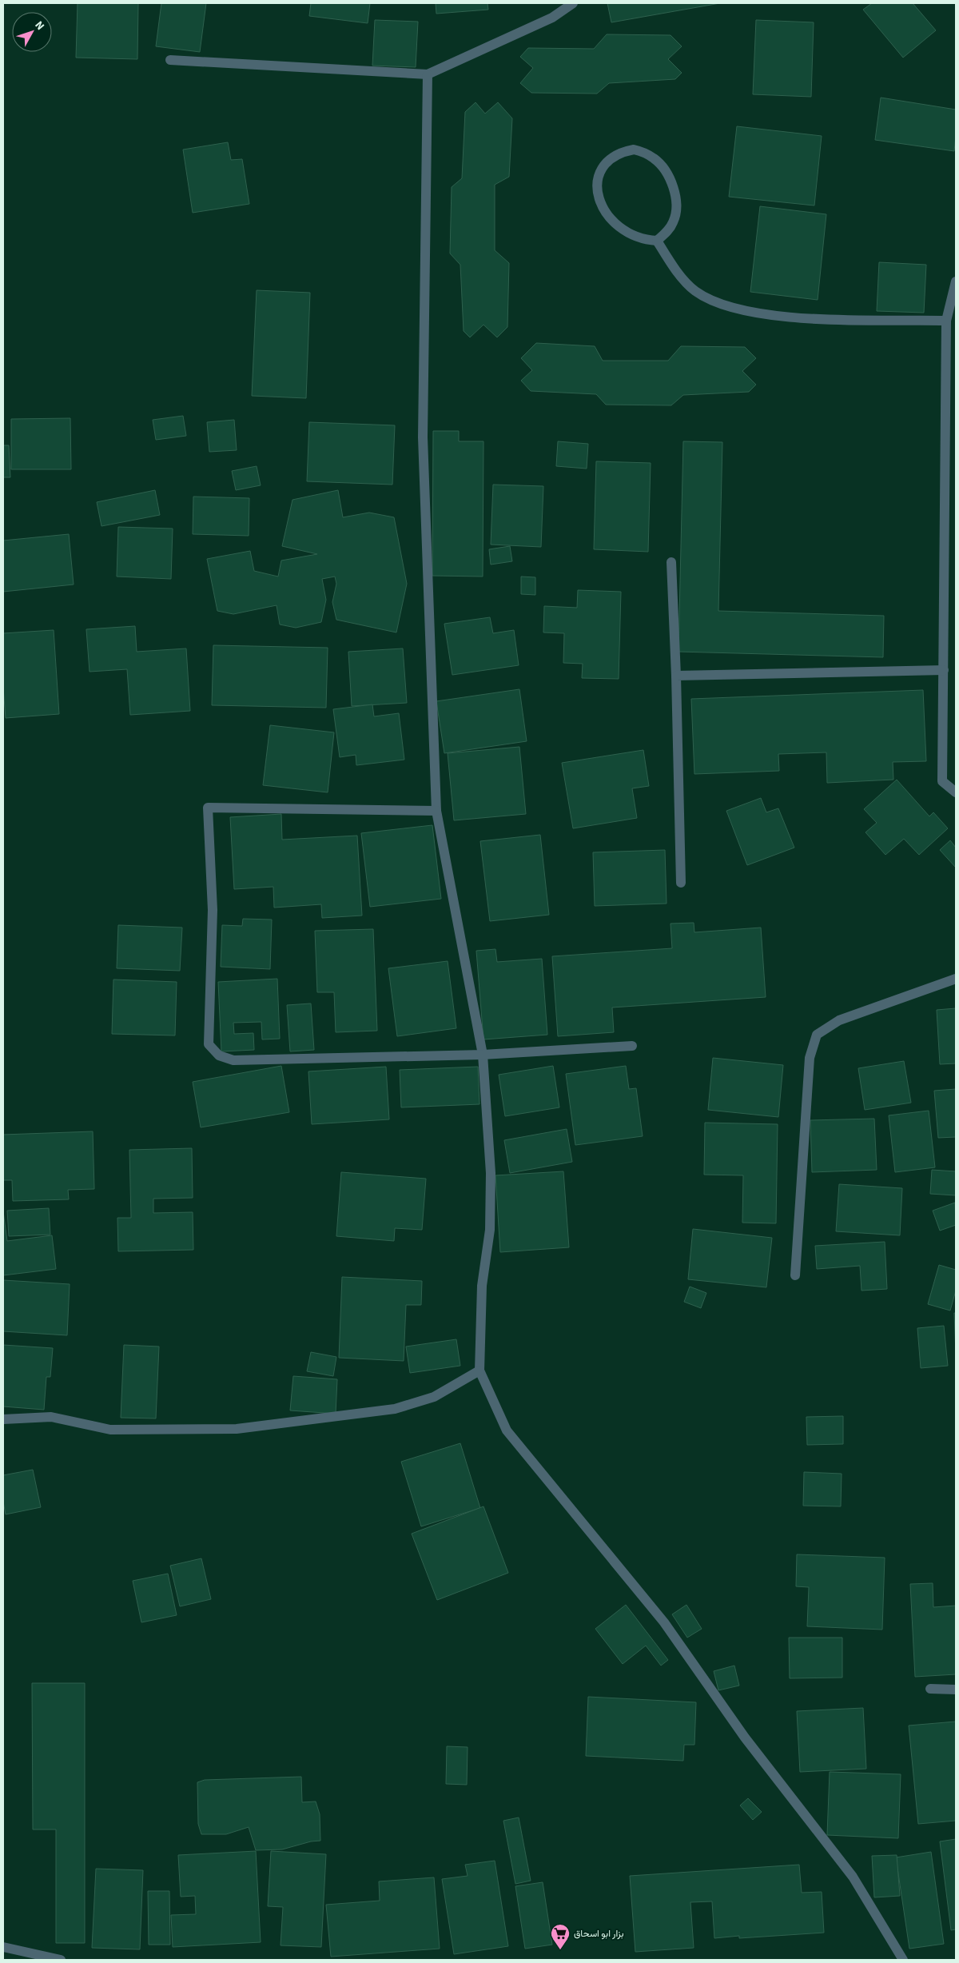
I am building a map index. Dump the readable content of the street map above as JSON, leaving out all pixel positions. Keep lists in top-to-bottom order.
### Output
{
  "places": {
    "supermarket": ["بزار ابو اسحاق"]
  },
  "north": "top right"
}
